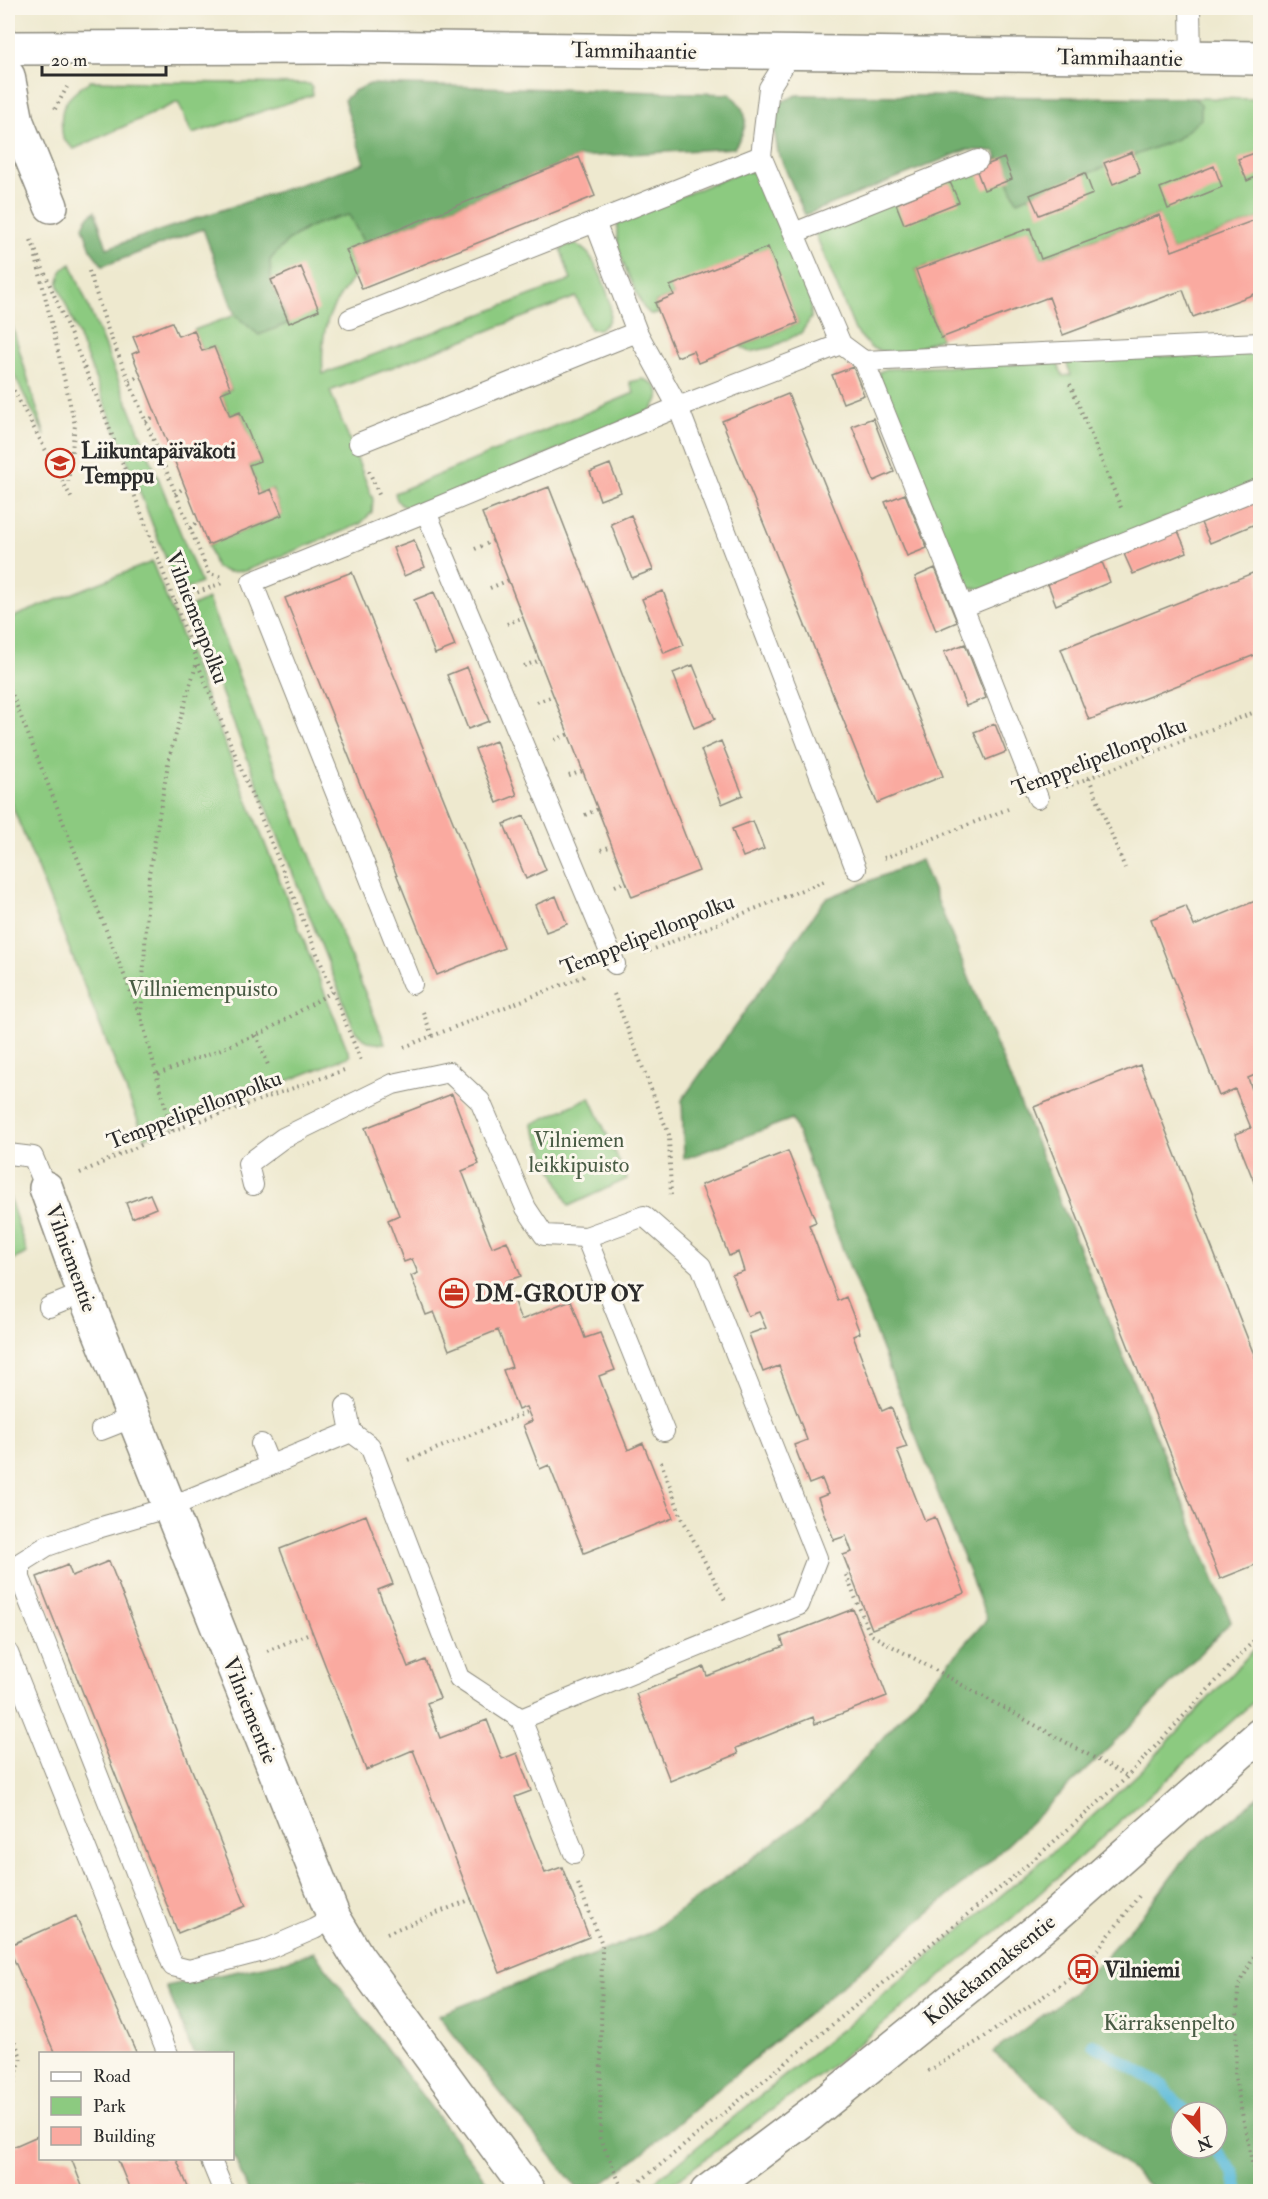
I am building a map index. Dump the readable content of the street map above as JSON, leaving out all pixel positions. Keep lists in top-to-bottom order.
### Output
{
  "streets": {
    "street": ["Tammihaantie", "Vilniementie", "Kolkekannaksentie"],
    "path": ["Vilniemenpolku", "Temppelipellonpolku"]
  },
  "crossings": [
    ["Temppelipellonpolku", "Vilniementie"]
  ],
  "parks": ["Villniemenpuisto", "Vilniemen leikkipuisto", "Kärraksenpelto"],
  "places": {
    "school or university": ["Liikuntapäiväkoti Temppu"],
    "office": ["DM-GROUP OY"],
    "bus stop": ["Vilniemi"]
  },
  "legend": ["Road", "Park", "Building"],
  "scale_bar": "20 m",
  "north": "bottom"
}
